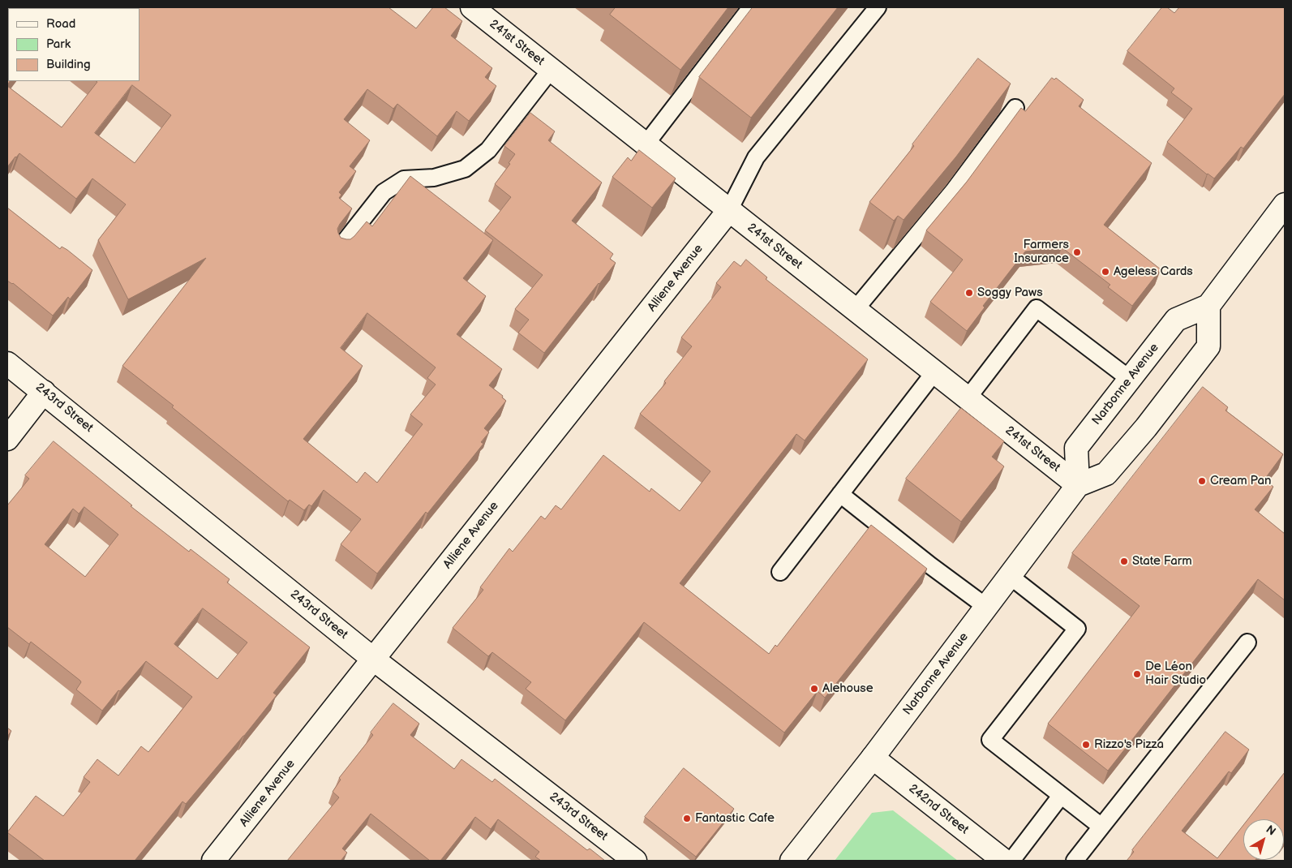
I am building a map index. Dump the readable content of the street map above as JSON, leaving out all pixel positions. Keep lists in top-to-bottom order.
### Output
{
  "streets": {
    "street": [
      "241st Street",
      "Alliene Avenue",
      "Narbonne Avenue",
      "243rd Street",
      "242nd Street"
    ]
  },
  "crossings": [
    ["241st Street", "Alliene Avenue"],
    ["241st Street", "Narbonne Avenue"],
    ["Alliene Avenue", "243rd Street"],
    ["Narbonne Avenue", "242nd Street"]
  ],
  "places": [
    "Farmers Insurance",
    "Ageless Cards",
    "Soggy Paws",
    "Cream Pan",
    "State Farm",
    "De Léon Hair Studio",
    "Alehouse",
    "Rizzo's Pizza",
    "Fantastic Cafe"
  ],
  "legend": ["Road", "Park", "Building"],
  "north": "top right"
}
